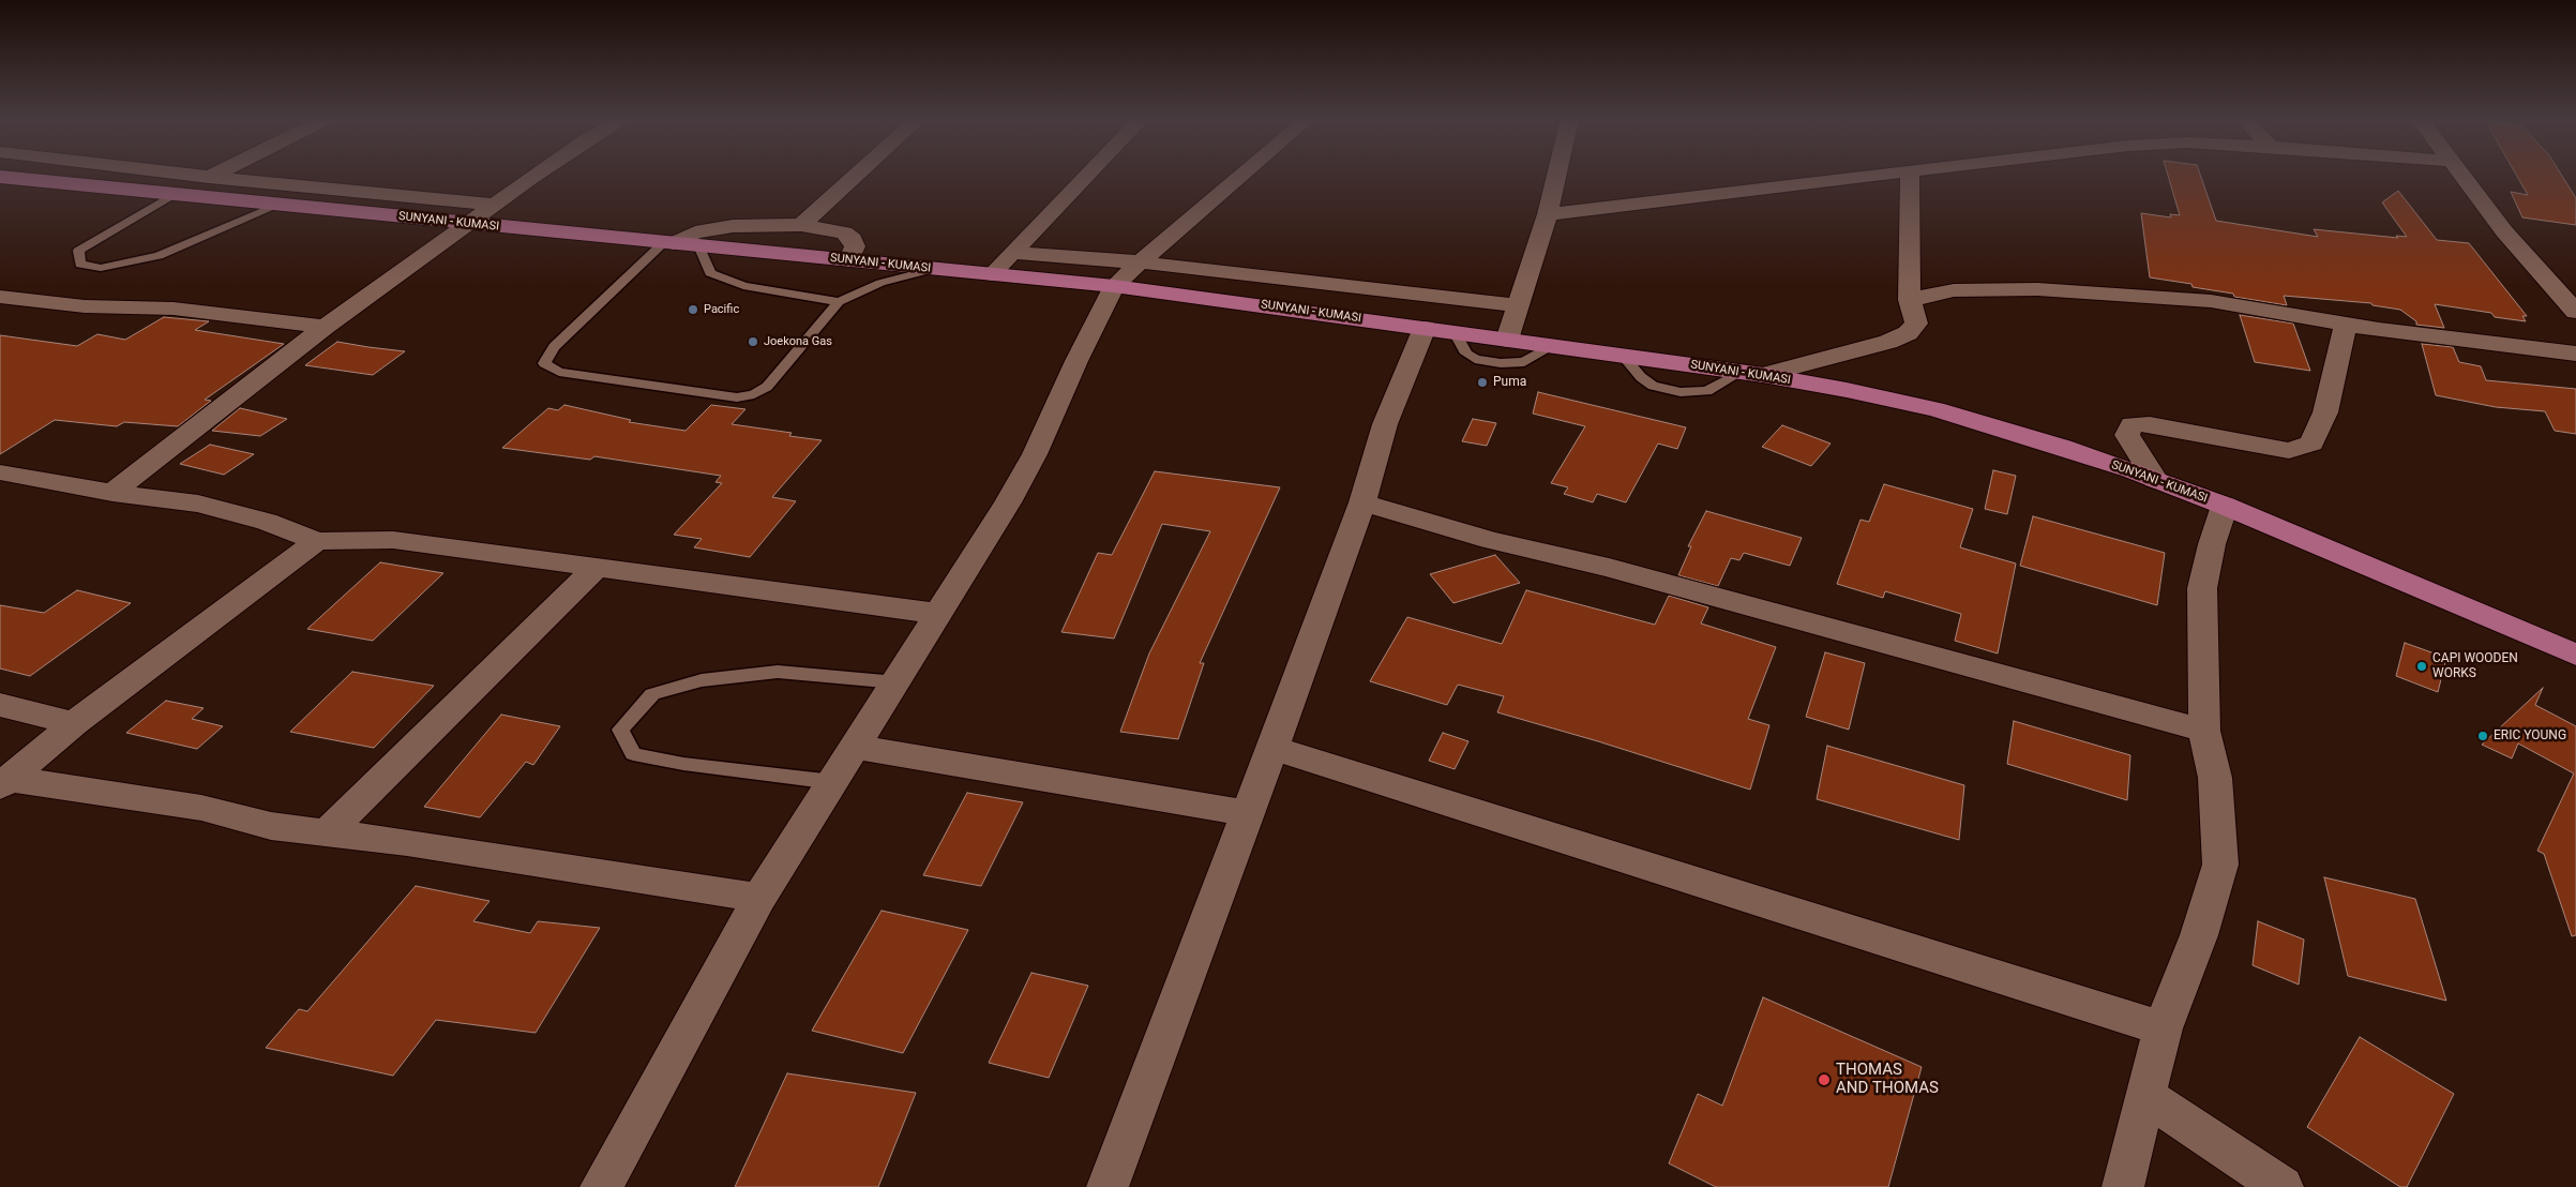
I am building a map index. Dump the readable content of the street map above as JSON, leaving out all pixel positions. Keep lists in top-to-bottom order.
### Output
{
  "streets": {
    "main road": ["SUNYANI - KUMASI"]
  },
  "places": [
    "Pacific",
    "Joekona Gas",
    "Puma",
    "CAPI WOODEN WORKS",
    "ERIC YOUNG",
    "THOMAS AND THOMAS"
  ]
}
